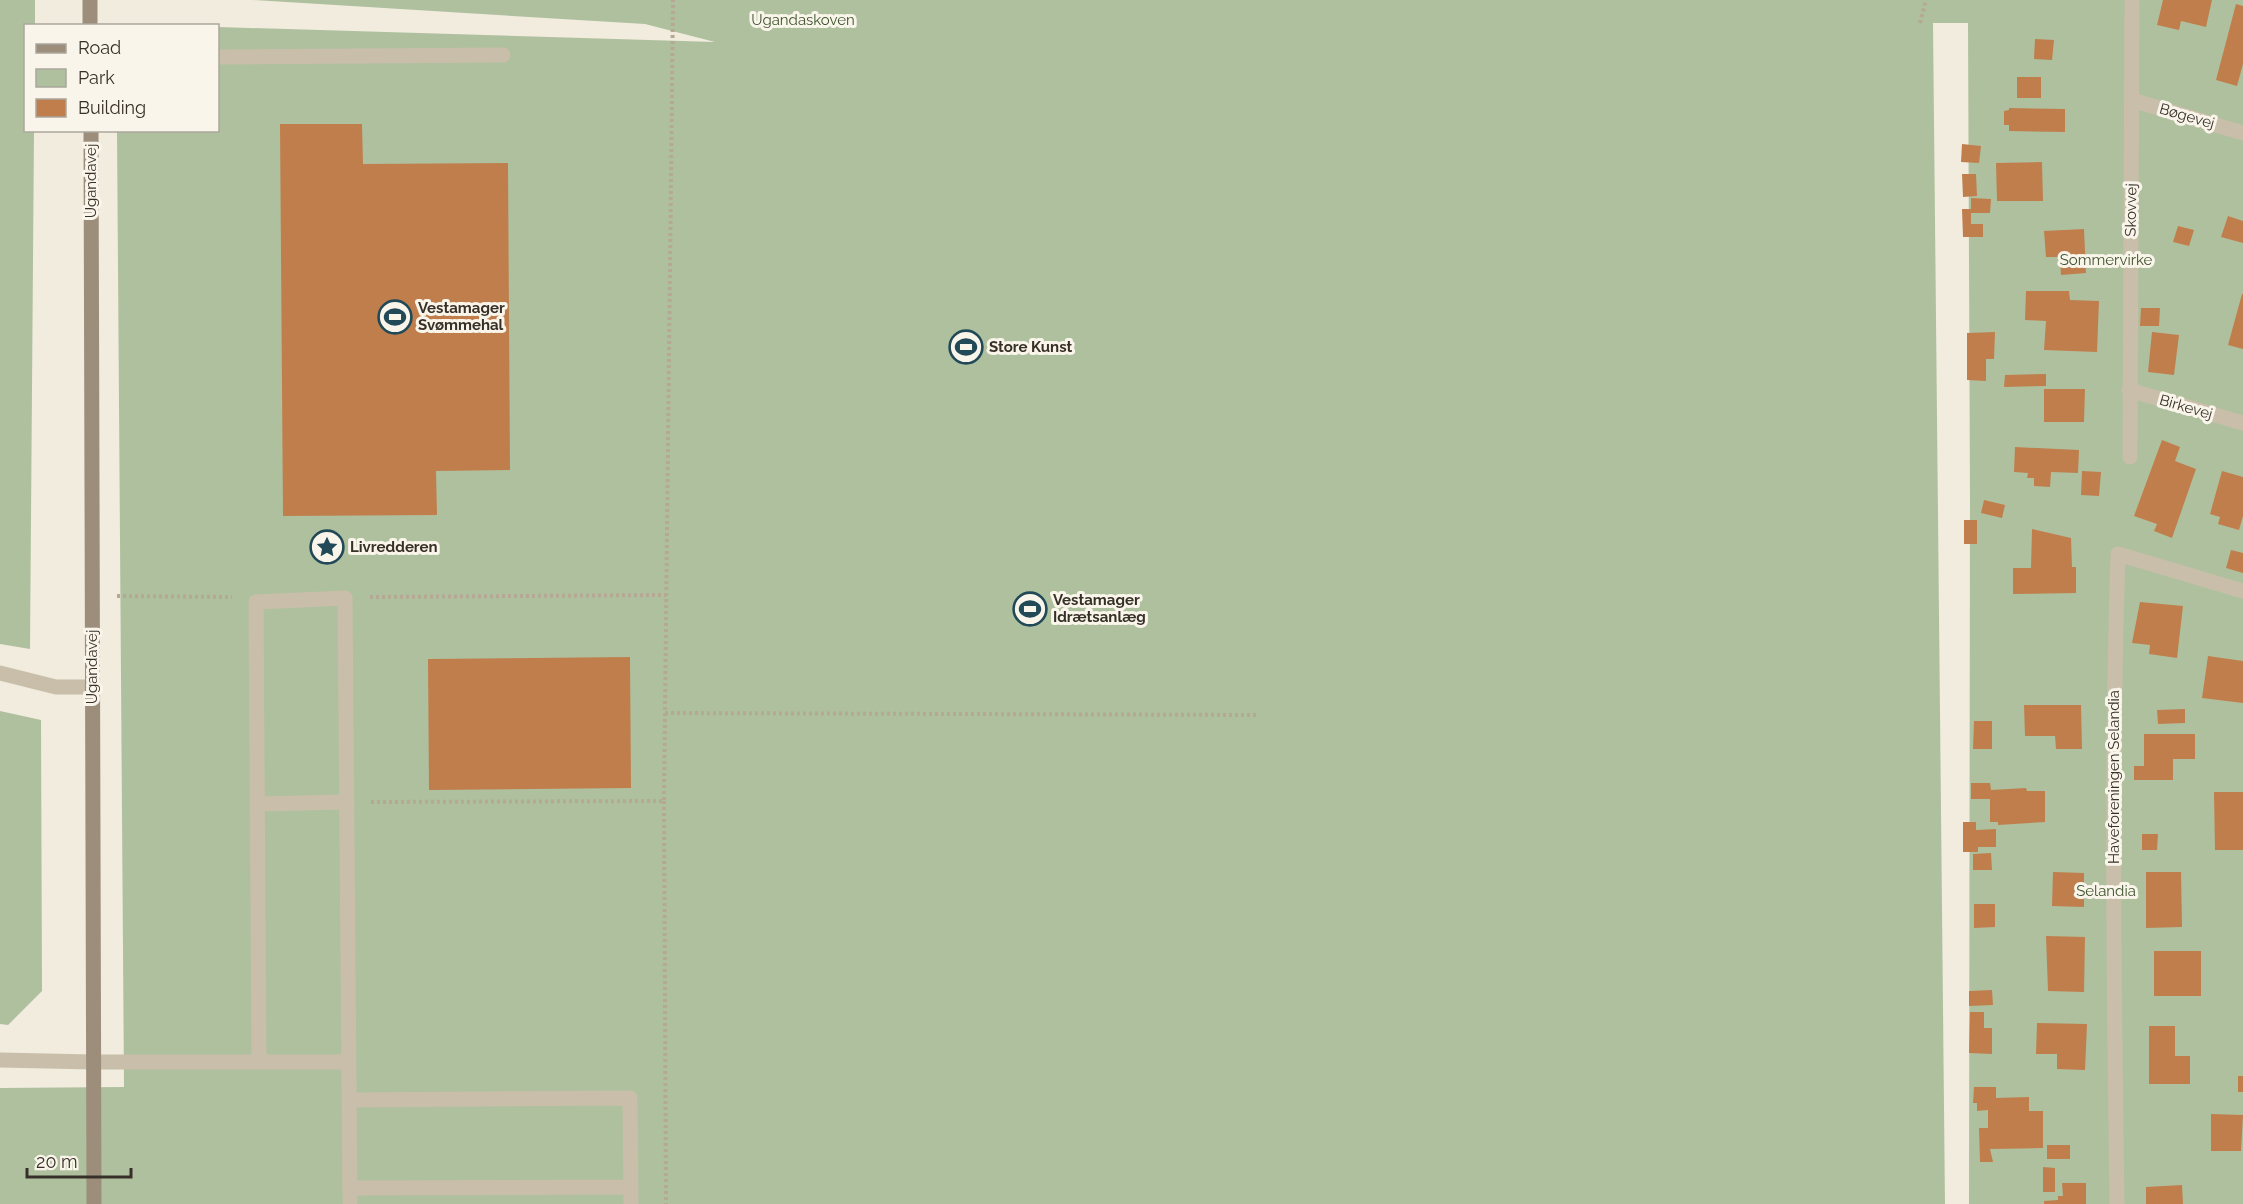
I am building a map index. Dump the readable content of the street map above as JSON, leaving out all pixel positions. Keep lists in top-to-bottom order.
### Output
{
  "streets": {
    "street": [
      "Bøgevej",
      "Ugandavej",
      "Skovvej",
      "Birkevej",
      "Haveforeningen Selandia"
    ]
  },
  "crossings": [
    ["Bøgevej", "Skovvej"],
    ["Skovvej", "Birkevej"]
  ],
  "parks": ["Ugandaskoven", "Sommervirke", "Selandia"],
  "places": {
    "sports": ["Vestamager Svømmehal", "Store Kunst", "Vestamager Idrætsanlæg"],
    "place": ["Livredderen"]
  },
  "legend": ["Road", "Park", "Building"],
  "scale_bar": "20 m"
}
